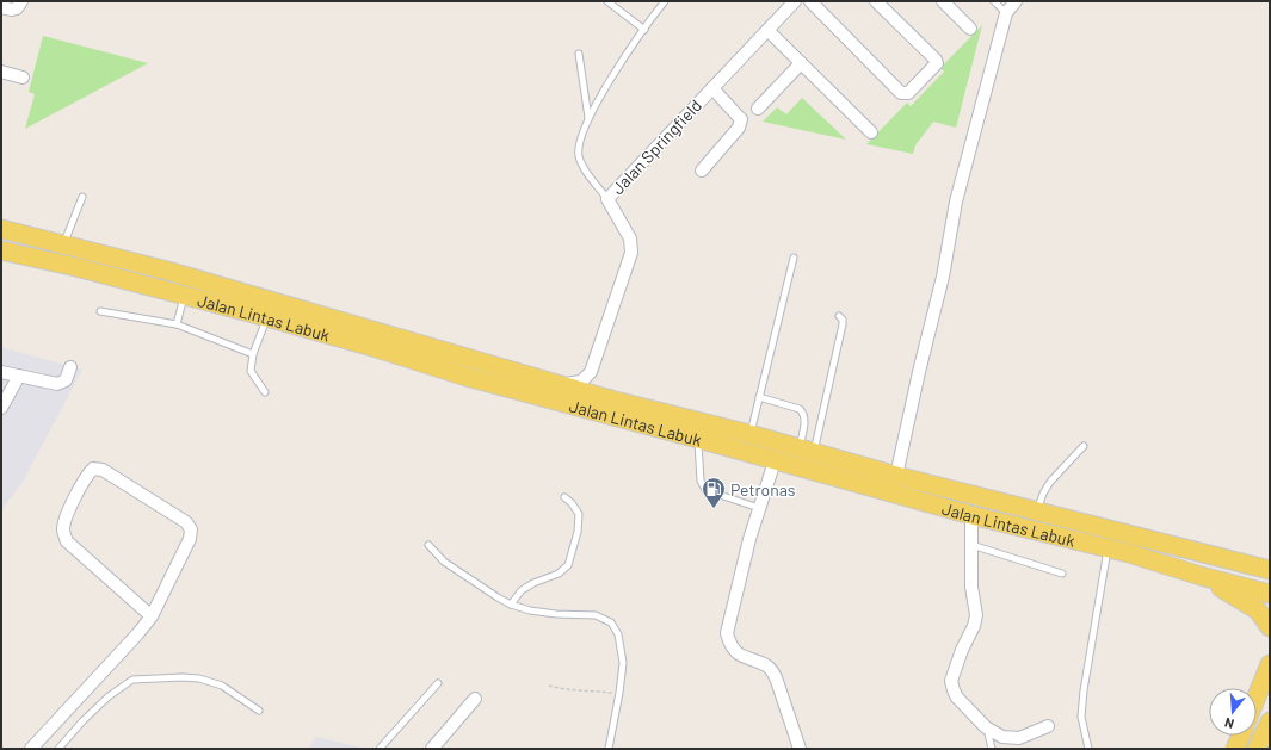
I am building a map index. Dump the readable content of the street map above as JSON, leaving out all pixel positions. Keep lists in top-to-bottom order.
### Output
{
  "streets": {
    "main road": ["Jalan Lintas Labuk"],
    "street": ["Jalan Springfield"]
  },
  "places": {
    "fuel station": ["Petronas"]
  },
  "north": "bottom"
}
